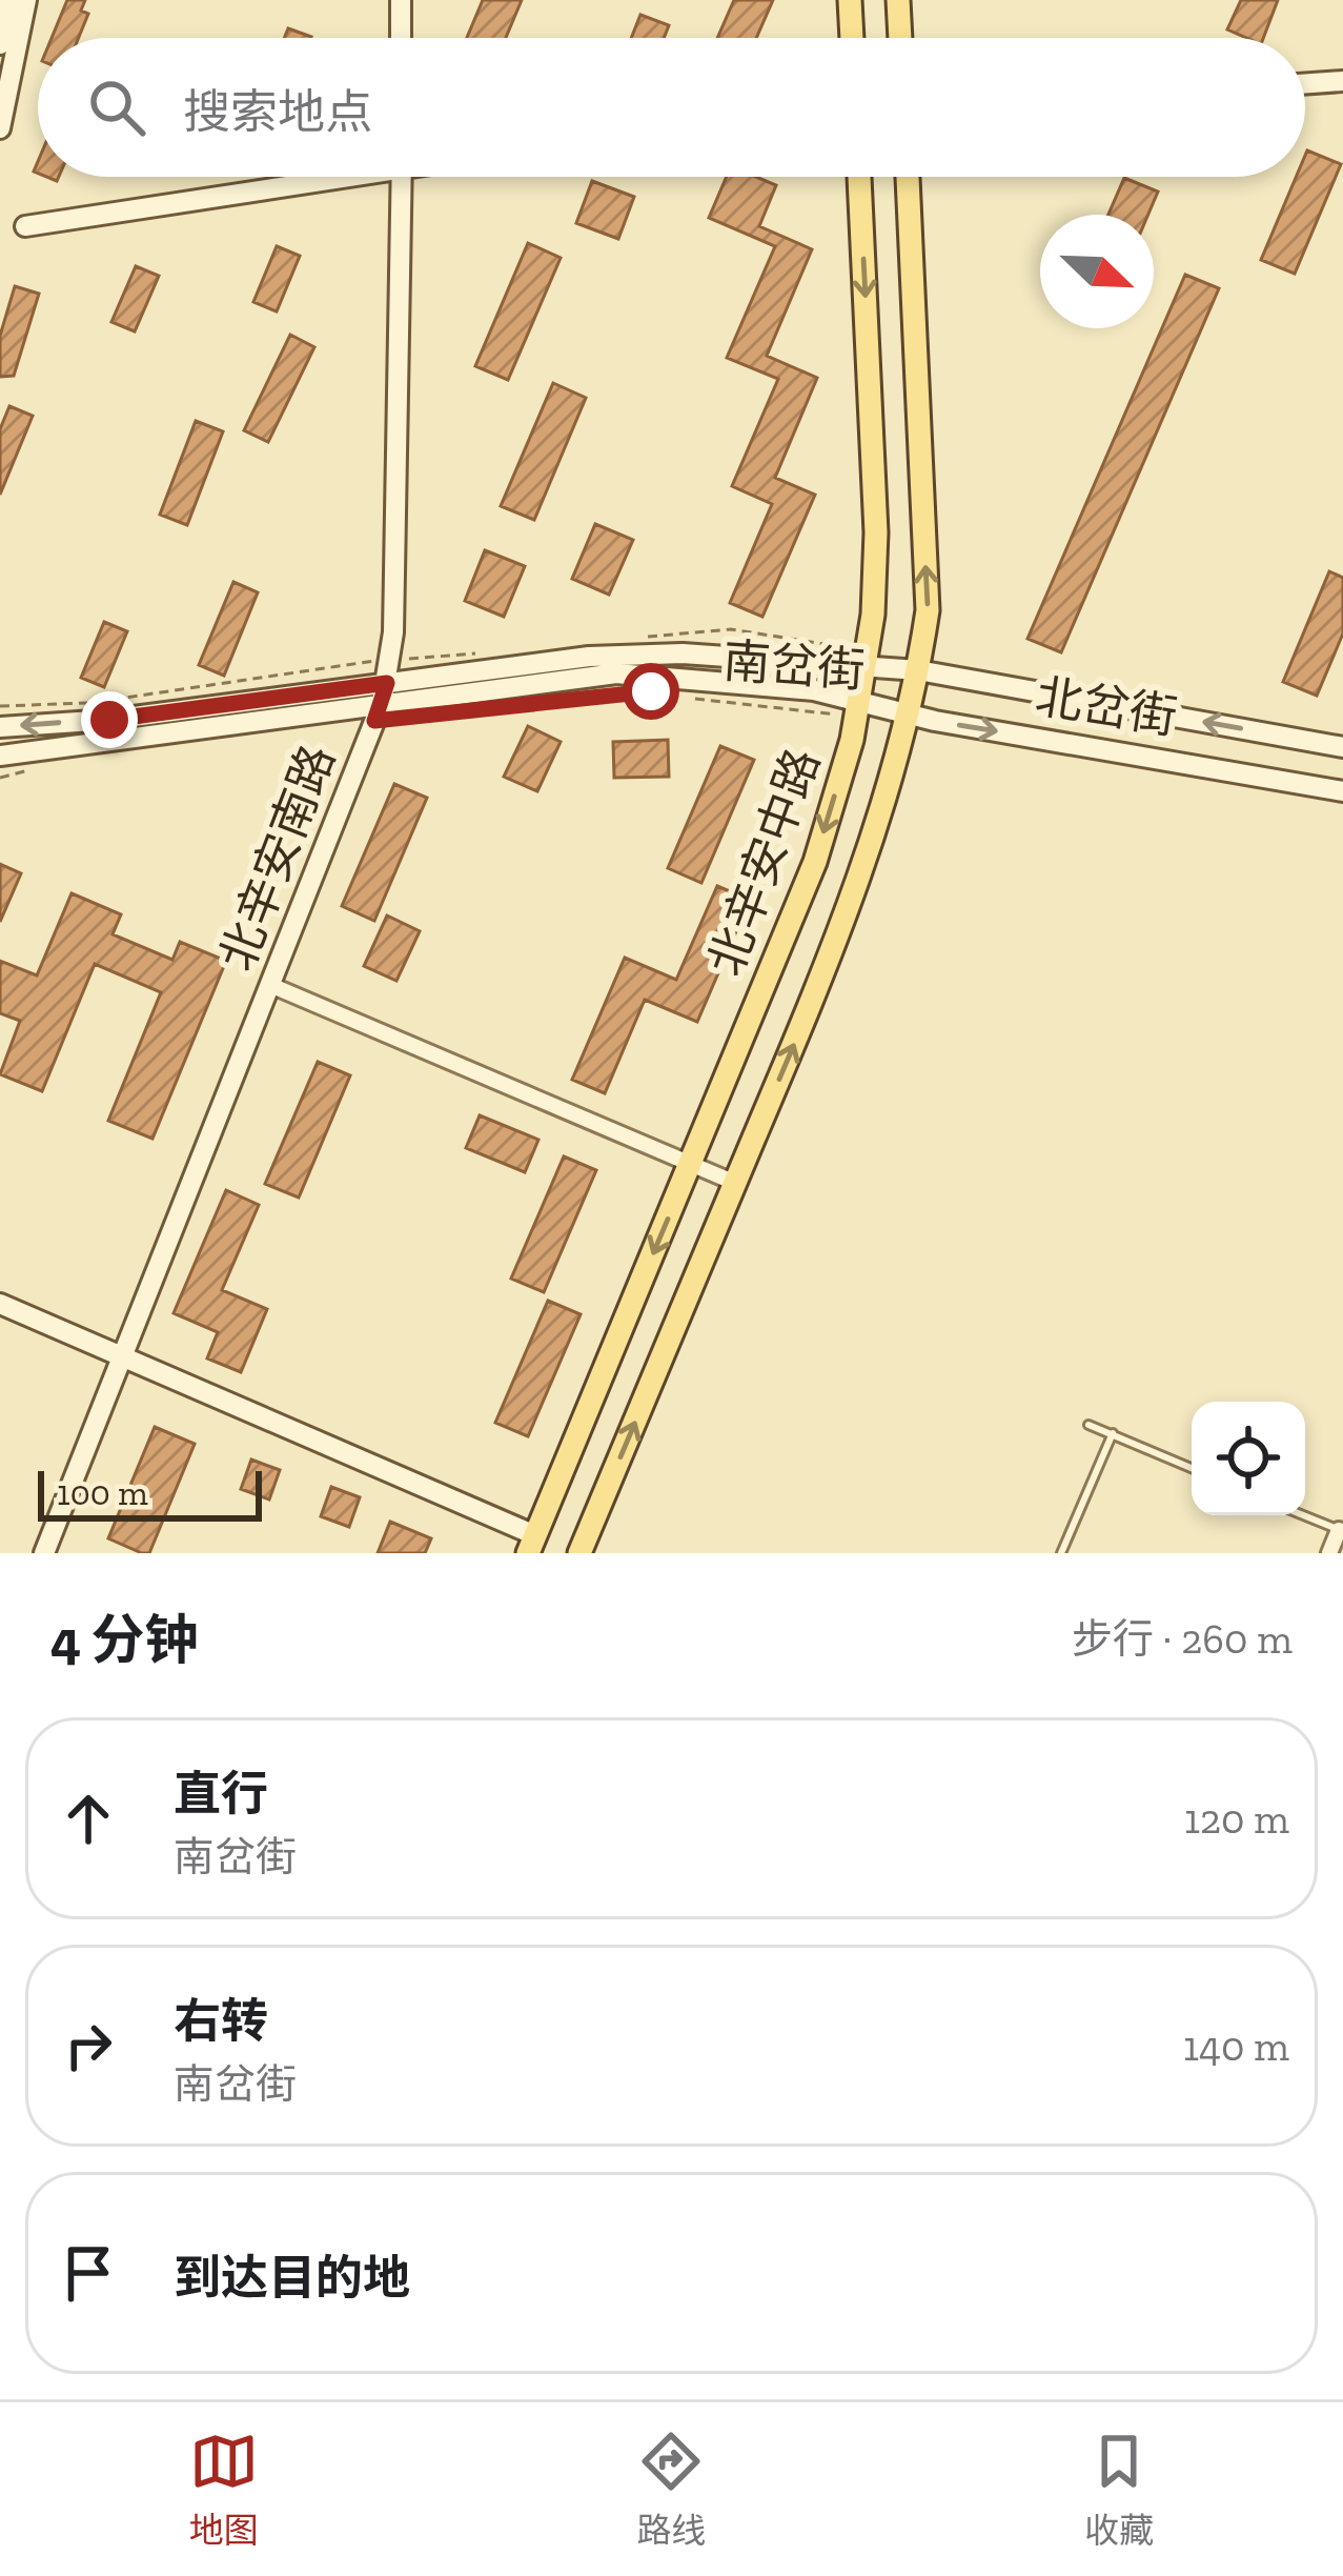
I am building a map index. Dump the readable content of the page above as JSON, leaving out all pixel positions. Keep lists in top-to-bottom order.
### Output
{
  "streets": {
    "main road": [
      "南岔街",
      "北岔街",
      "北辛安南路",
      "北辛安中路"
    ]
  },
  "crossings": [
    ["南岔街", "北岔街"],
    ["南岔街", "北辛安南路"],
    ["南岔街", "北辛安中路"],
    ["北岔街", "北辛安中路"]
  ],
  "scale_bar": "100 m",
  "north": "bottom right",
  "page": {
    "search": "搜索地点",
    "scale": "100 m",
    "heading": ["4 分钟", "步行 · 260 m"],
    "list": [
      ["直行", "南岔街", "120 m"],
      ["右转", "南岔街", "140 m"],
      "到达目的地"
    ],
    "nav": ["地图", "路线", "收藏"]
  }
}
